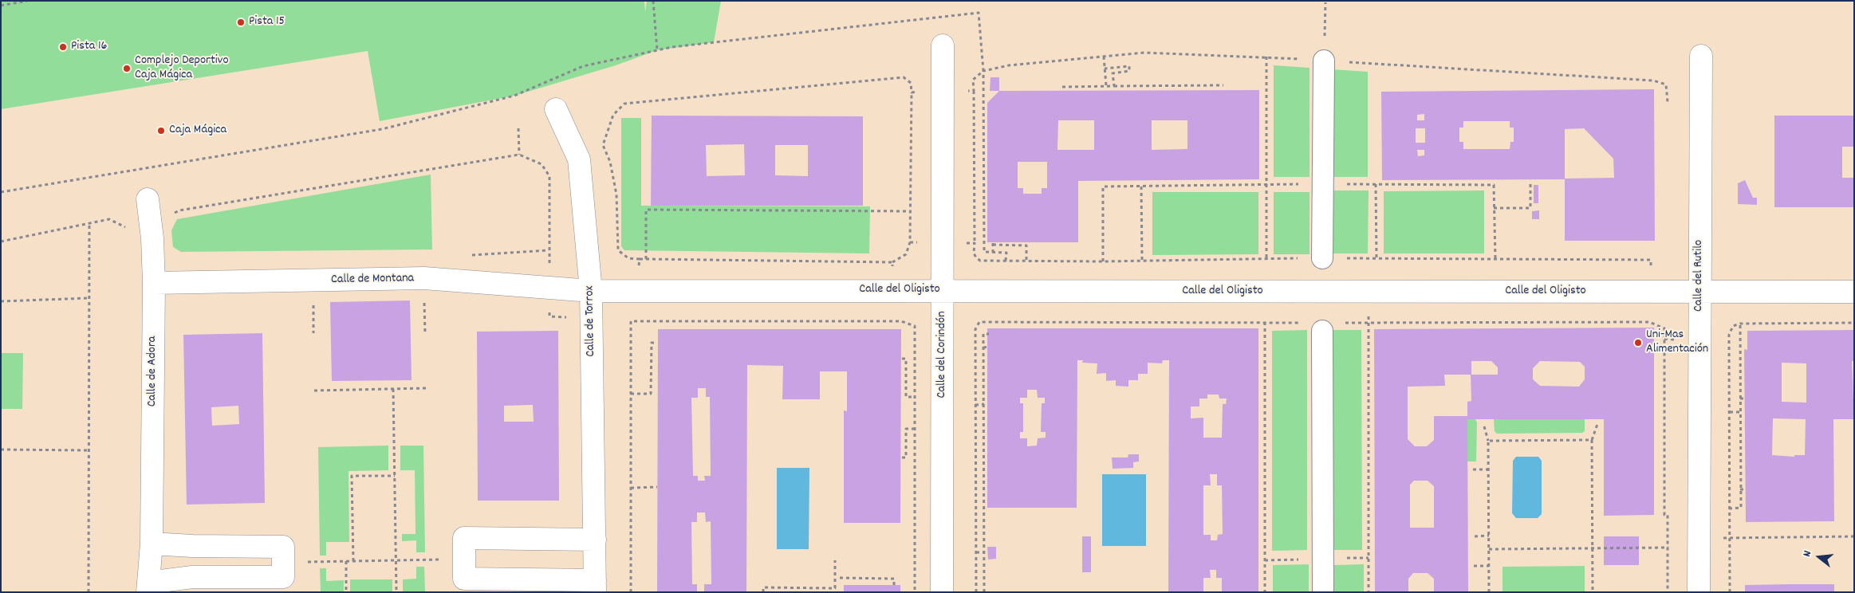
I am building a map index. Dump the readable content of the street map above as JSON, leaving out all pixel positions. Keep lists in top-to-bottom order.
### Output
{
  "streets": {
    "street": [
      "Calle del Rutilo",
      "Calle de Montana",
      "Calle del Oligisto",
      "Calle de Torrox",
      "Calle del Corindón",
      "Calle de Adora"
    ]
  },
  "crossings": [
    ["Calle del Rutilo", "Calle del Oligisto"],
    ["Calle de Montana", "Calle del Oligisto"],
    ["Calle de Montana", "Calle de Torrox"],
    ["Calle de Montana", "Calle de Adora"],
    ["Calle del Oligisto", "Calle de Torrox"],
    ["Calle del Oligisto", "Calle del Corindón"]
  ],
  "places": [
    "Pista 15",
    "Pista 16",
    "Complejo Deportivo Caja Mágica",
    "Caja Mágica",
    "Uni-Mas Alimentación"
  ],
  "north": "left"
}
